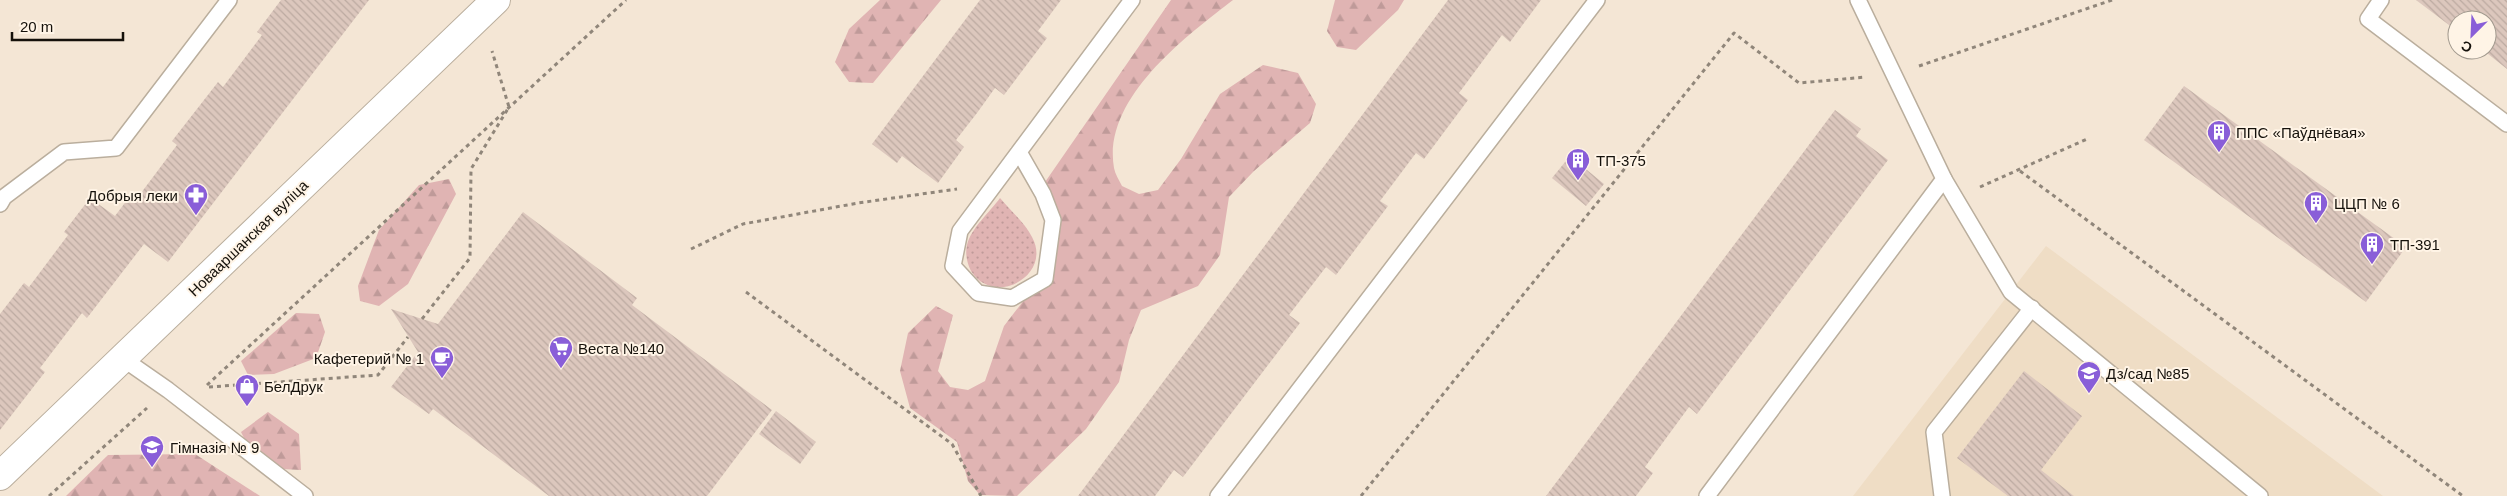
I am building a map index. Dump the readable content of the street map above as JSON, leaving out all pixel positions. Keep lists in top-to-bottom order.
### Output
{
  "streets": {
    "street": ["Новааршанская вуліца"]
  },
  "places": {
    "building": [
      "ППС «Паўднёвая»",
      "ТП-375",
      "ЦЦП № 6",
      "ТП-391"
    ],
    "pharmacy": ["Добрыя леки"],
    "supermarket": ["Веста №140"],
    "cafe": ["Кафетерий № 1"],
    "school or university": ["Дз/сад №85", "Гімназія № 9"],
    "shop": ["БелДрук"]
  },
  "scale_bar": "20 m",
  "north": "bottom left"
}
